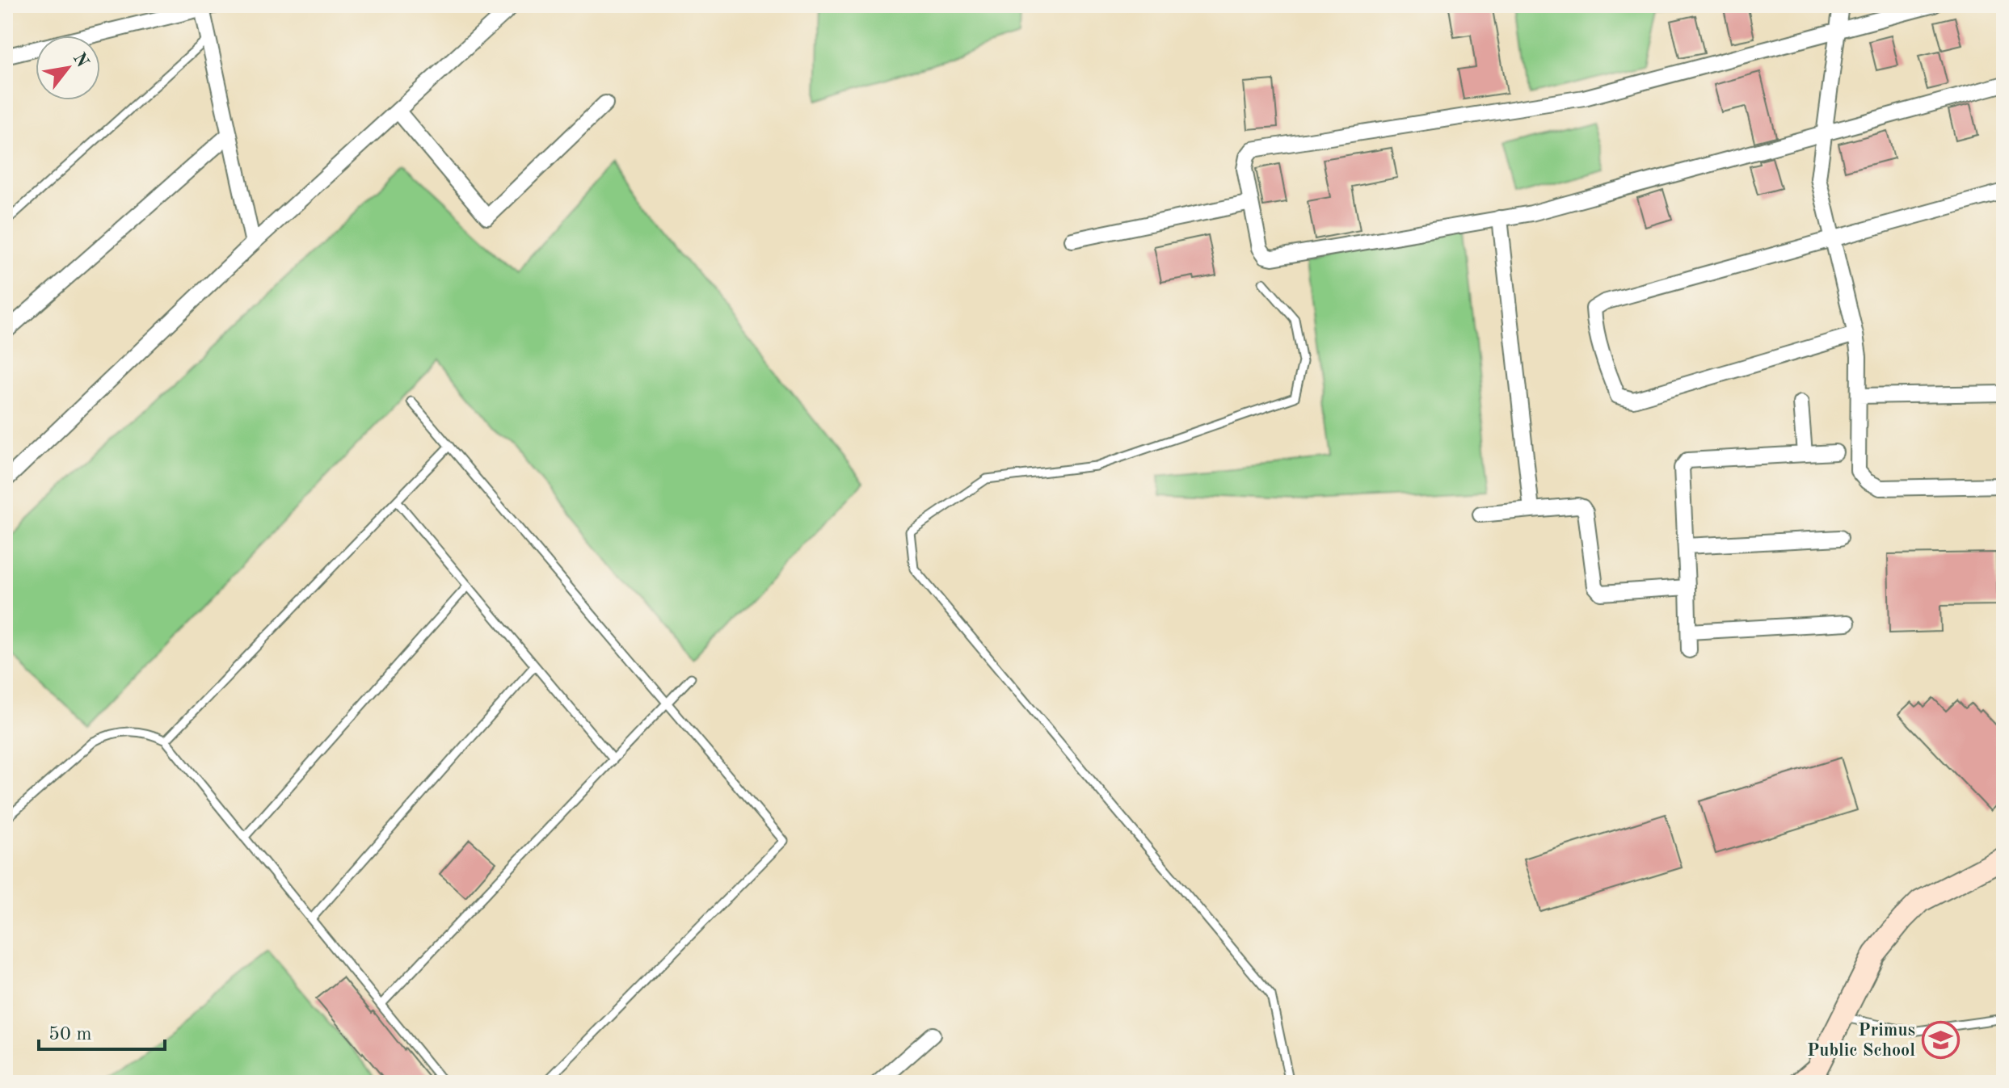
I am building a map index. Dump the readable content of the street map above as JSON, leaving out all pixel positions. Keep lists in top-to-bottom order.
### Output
{
  "places": {
    "school or university": ["Primus Public School"]
  },
  "scale_bar": "50 m",
  "north": "top right"
}
